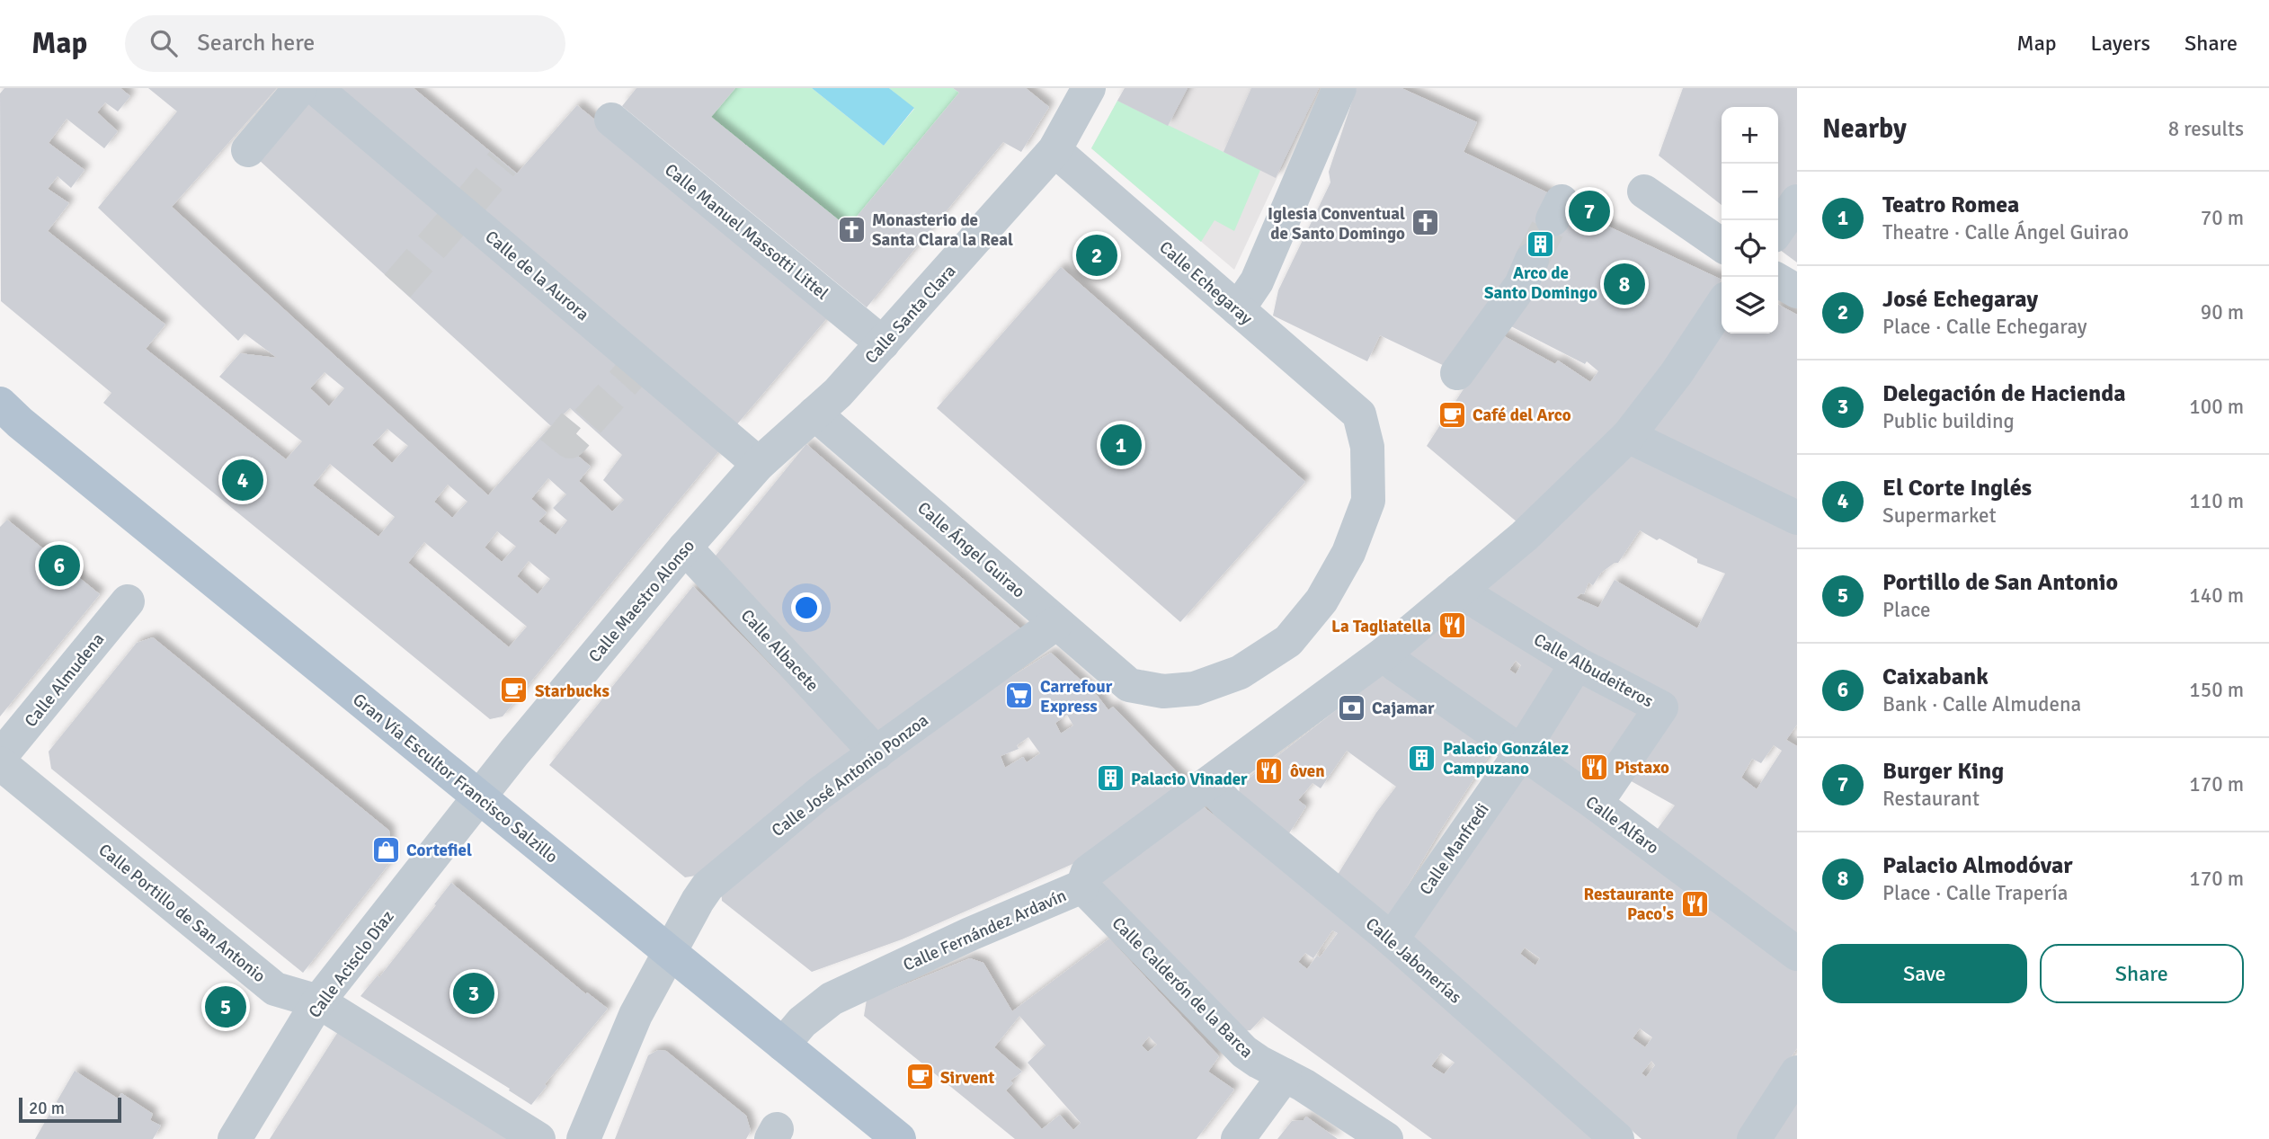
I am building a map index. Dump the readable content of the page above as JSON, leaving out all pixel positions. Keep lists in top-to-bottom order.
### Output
{
  "streets": {
    "main road": ["Gran Vía Escultor Francisco Salzillo"],
    "street": [
      "Calle Manuel Massotti Littel",
      "Calle de la Aurora",
      "Calle Echegaray",
      "Calle Santa Clara",
      "Calle Ángel Guirao",
      "Calle Maestro Alonso",
      "Calle Albacete",
      "Calle Albudeiteros",
      "Calle Almudena",
      "Calle José Antonio Ponzoa",
      "Calle Alfaro",
      "Calle Manfredi",
      "Calle Portillo de San Antonio",
      "Calle Fernández Ardavín",
      "Calle Jabonerías",
      "Calle Acisclo Díaz",
      "Calle Calderón de la Barca"
    ]
  },
  "crossings": [
    ["Calle Manuel Massotti Littel", "Calle Santa Clara"],
    ["Calle de la Aurora", "Calle Maestro Alonso"],
    ["Calle Echegaray", "Calle Santa Clara"],
    ["Calle Echegaray", "Calle Ángel Guirao"],
    ["Calle Santa Clara", "Calle Ángel Guirao"],
    ["Calle Santa Clara", "Calle Maestro Alonso"],
    ["Calle Ángel Guirao", "Calle Maestro Alonso"],
    ["Calle Ángel Guirao", "Calle José Antonio Ponzoa"],
    ["Calle Maestro Alonso", "Calle Albacete"],
    ["Calle Maestro Alonso", "Gran Vía Escultor Francisco Salzillo"],
    ["Calle Maestro Alonso", "Calle Acisclo Díaz"],
    ["Calle Albacete", "Calle José Antonio Ponzoa"],
    ["Calle Albudeiteros", "Calle Alfaro"],
    ["Calle Albudeiteros", "Calle Manfredi"],
    ["Calle Albudeiteros", "Calle Fernández Ardavín"],
    ["Calle José Antonio Ponzoa", "Gran Vía Escultor Francisco Salzillo"],
    ["Gran Vía Escultor Francisco Salzillo", "Calle Fernández Ardavín"],
    ["Gran Vía Escultor Francisco Salzillo", "Calle Acisclo Díaz"],
    ["Calle Alfaro", "Calle Manfredi"],
    ["Calle Alfaro", "Calle Fernández Ardavín"],
    ["Calle Manfredi", "Calle Jabonerías"],
    ["Calle Portillo de San Antonio", "Calle Acisclo Díaz"],
    ["Calle Fernández Ardavín", "Calle Jabonerías"],
    ["Calle Fernández Ardavín", "Calle Calderón de la Barca"]
  ],
  "places": {
    "church": ["Iglesia Conventual de Santo Domingo", "Monasterio de Santa Clara la Real"],
    "building": ["Arco de Santo Domingo", "Palacio González Campuzano", "Palacio Vinader"],
    "cafe": ["Café del Arco", "Starbucks", "Sirvent"],
    "restaurant": [
      "La Tagliatella",
      "Pistaxo",
      "ôven",
      "Restaurante Paco's"
    ],
    "supermarket": ["Carrefour Express"],
    "bank": ["Cajamar"],
    "shop": ["Cortefiel"]
  },
  "scale_bar": "20 m",
  "page": {
    "header": "Map",
    "search": "Search here",
    "nav": ["Map", "Layers", "Share"],
    "heading": ["Nearby", "8 results"],
    "map_buttons": ["+", "−"],
    "list": [
      {
        "mark": "1",
        "name": "Teatro Romea",
        "note": "Theatre · Calle Ángel Guirao",
        "value": "70 m"
      },
      {
        "mark": "2",
        "name": "José Echegaray",
        "note": "Place · Calle Echegaray",
        "value": "90 m"
      },
      {
        "mark": "3",
        "name": "Delegación de Hacienda",
        "note": "Public building",
        "value": "100 m"
      },
      {
        "mark": "4",
        "name": "El Corte Inglés",
        "note": "Supermarket",
        "value": "110 m"
      },
      {
        "mark": "5",
        "name": "Portillo de San Antonio",
        "note": "Place",
        "value": "140 m"
      },
      {
        "mark": "6",
        "name": "Caixabank",
        "note": "Bank · Calle Almudena",
        "value": "150 m"
      },
      {
        "mark": "7",
        "name": "Burger King",
        "note": "Restaurant",
        "value": "170 m"
      },
      {
        "mark": "8",
        "name": "Palacio Almodóvar",
        "note": "Place · Calle Trapería",
        "value": "170 m"
      }
    ],
    "pins": [
      "7",
      "2",
      "8",
      "1",
      "4",
      "6",
      "3",
      "5"
    ],
    "buttons": ["Save", "Share"],
    "scale": "20 m"
  }
}
